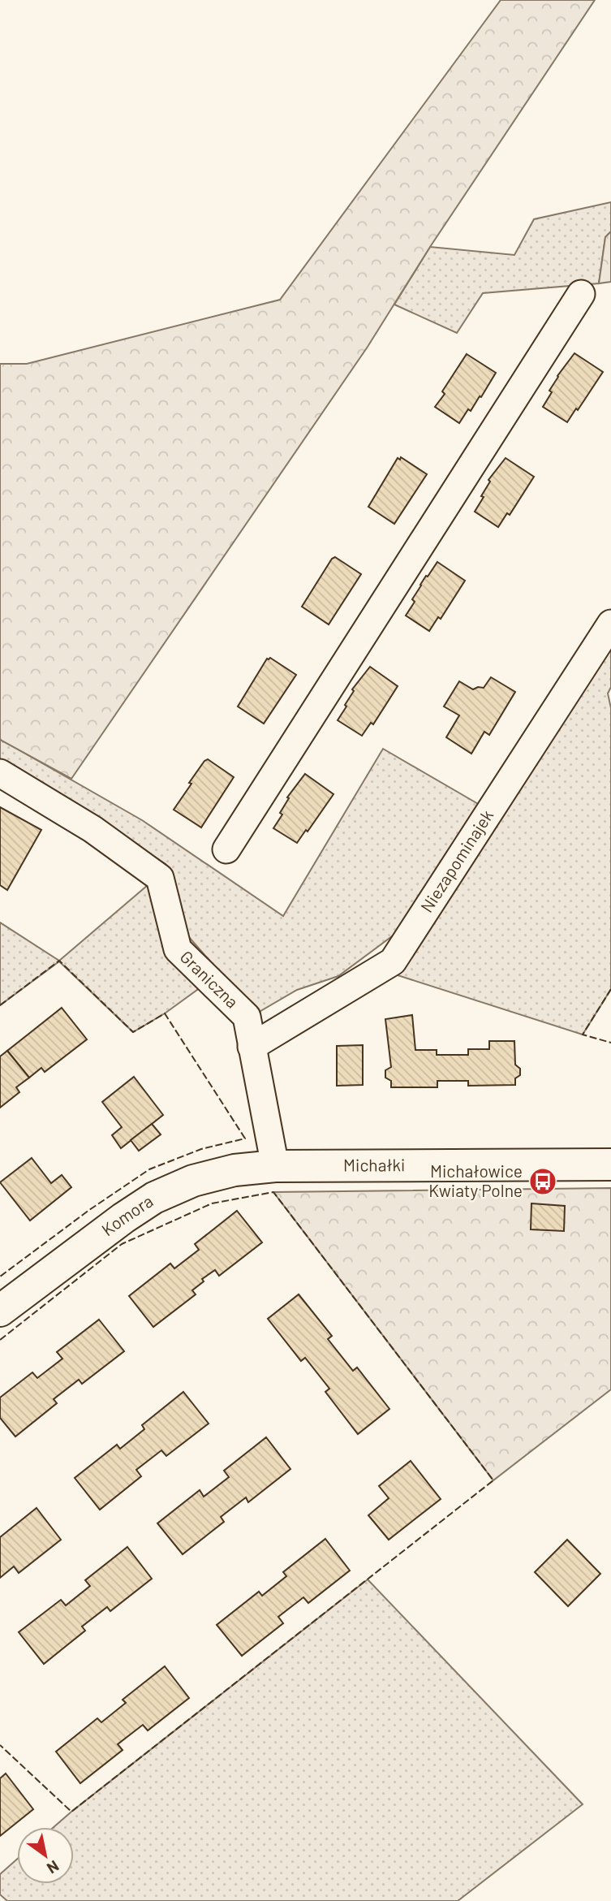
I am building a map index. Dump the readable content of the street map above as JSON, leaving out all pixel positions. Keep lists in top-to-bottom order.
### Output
{
  "streets": {
    "street": [
      "Niezapominajek",
      "Graniczna",
      "Michałki",
      "Komora"
    ]
  },
  "crossings": [
    ["Niezapominajek", "Graniczna"],
    ["Graniczna", "Michałki"],
    ["Graniczna", "Komora"],
    ["Michałki", "Komora"]
  ],
  "places": {
    "bus stop": ["Michałowice Kwiaty Polne"]
  },
  "north": "bottom right"
}
